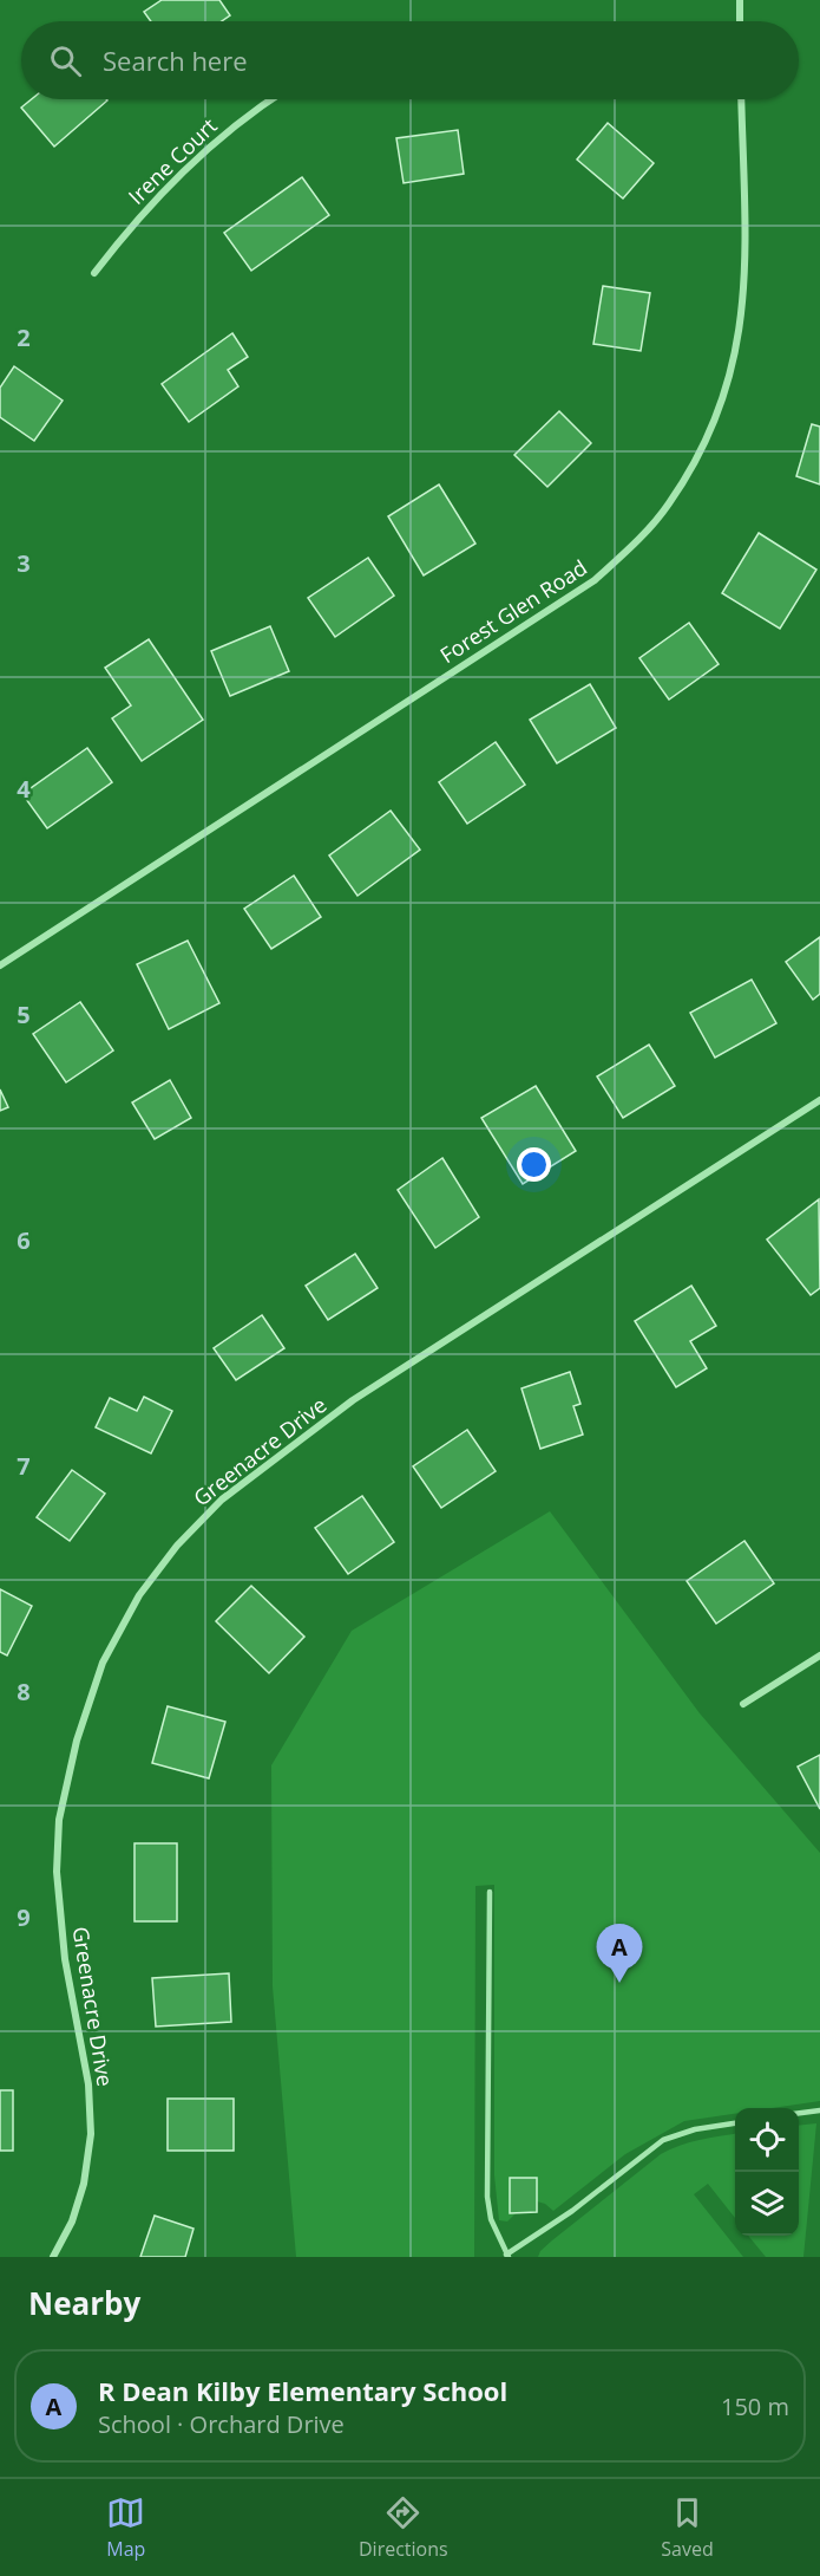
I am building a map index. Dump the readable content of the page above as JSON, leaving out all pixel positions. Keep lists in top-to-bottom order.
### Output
{
  "streets": {
    "street": ["Irene Court", "Forest Glen Road", "Greenacre Drive"]
  },
  "page": {
    "search": "Search here",
    "pins": "A",
    "heading": "Nearby",
    "list": [
      {
        "mark": "A",
        "name": "R Dean Kilby Elementary School",
        "note": "School · Orchard Drive",
        "value": "150 m"
      }
    ],
    "nav": ["Map", "Directions", "Saved"]
  },
  "grid": {
    "rows": [
      "2",
      "3",
      "4",
      "5",
      "6",
      "7",
      "8",
      "9"
    ]
  }
}
